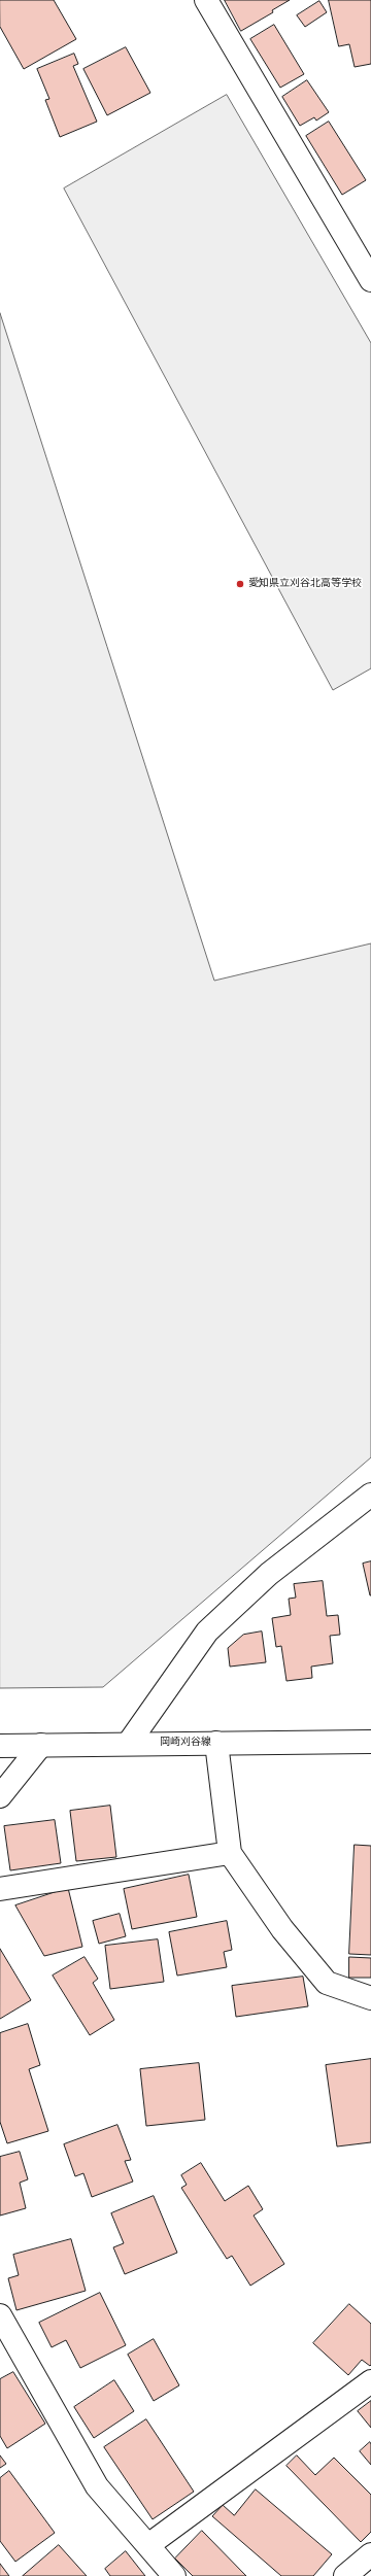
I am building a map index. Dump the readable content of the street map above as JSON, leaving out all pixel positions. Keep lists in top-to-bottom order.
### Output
{
  "streets": {
    "street": ["岡崎刈谷線"]
  },
  "places": ["愛知県立刈谷北高等学校"]
}
